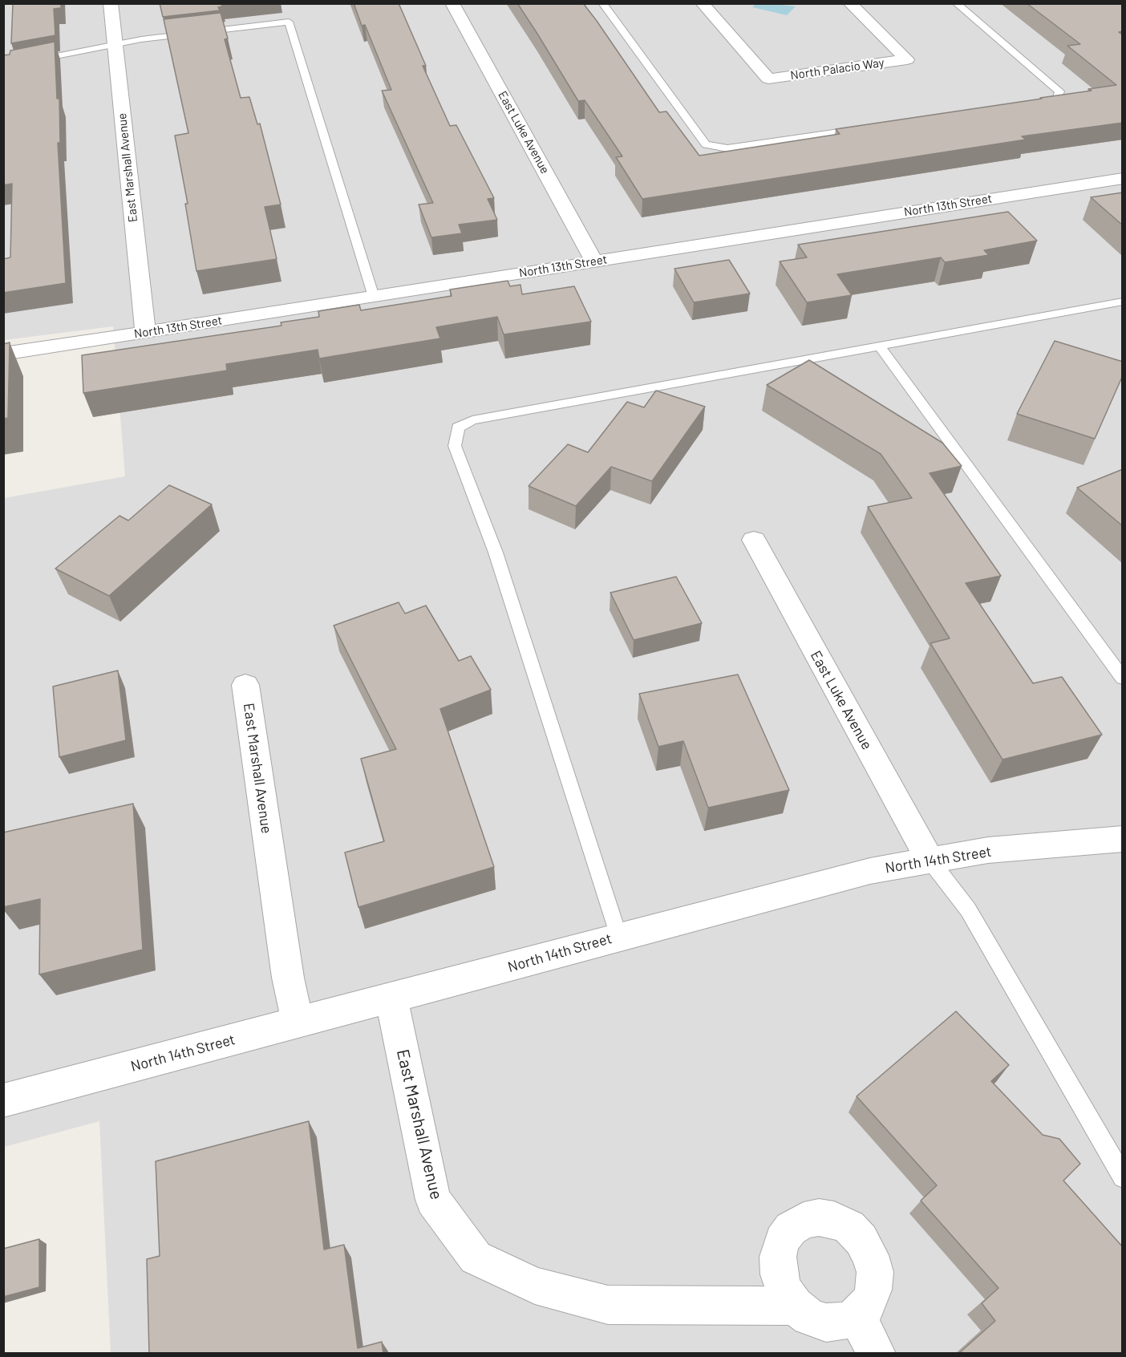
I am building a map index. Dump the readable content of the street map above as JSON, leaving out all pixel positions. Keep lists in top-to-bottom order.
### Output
{
  "streets": {
    "street": [
      "North Palacio Way",
      "East Luke Avenue",
      "East Marshall Avenue",
      "North 13th Street",
      "North 14th Street"
    ]
  },
  "crossings": [
    ["East Luke Avenue", "North 13th Street"],
    ["East Luke Avenue", "North 14th Street"],
    ["East Marshall Avenue", "North 13th Street"],
    ["East Marshall Avenue", "North 14th Street"]
  ]
}
